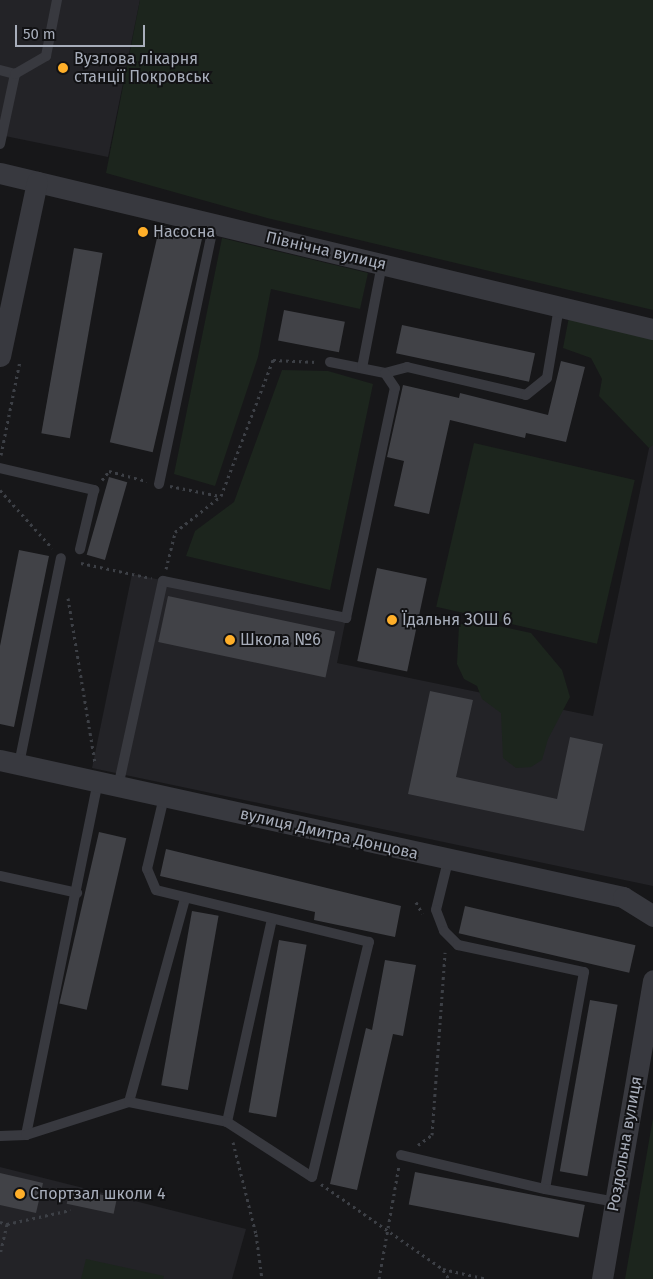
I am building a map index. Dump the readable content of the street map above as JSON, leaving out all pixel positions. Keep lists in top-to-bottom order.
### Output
{
  "streets": {
    "street": ["Північна вулиця", "вулиця Дмитра Донцова", "Роздольна вулиця"]
  },
  "places": [
    "Вузлова лікарня станції Покровськ",
    "Насосна",
    "Їдальня ЗОШ 6",
    "Школа №6",
    "Спортзал школи 4"
  ],
  "scale_bar": "50 m"
}
